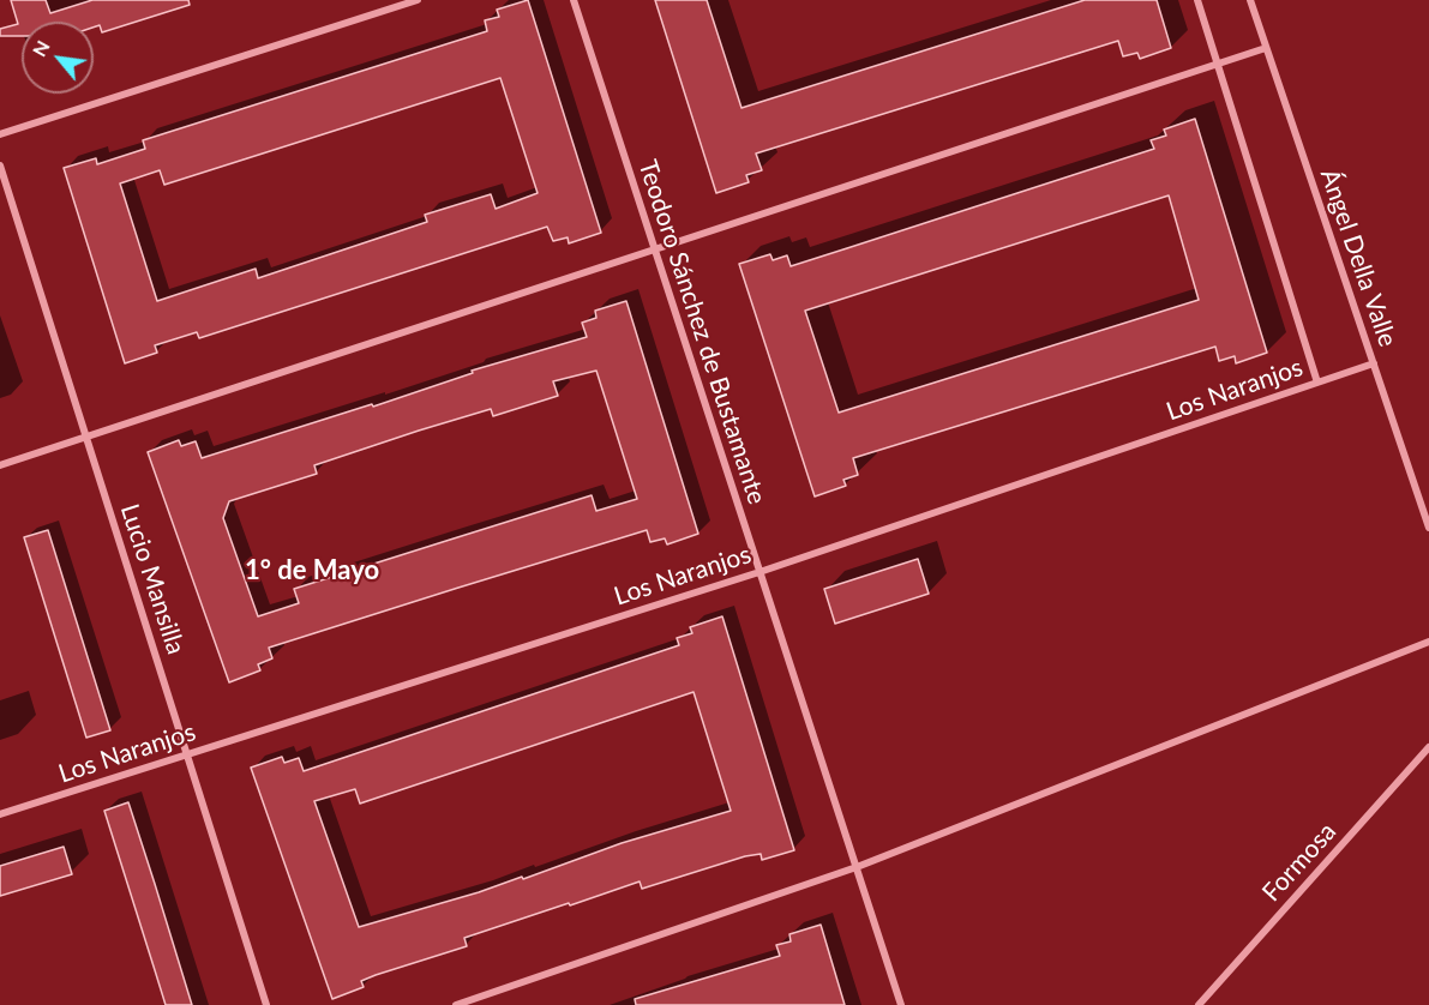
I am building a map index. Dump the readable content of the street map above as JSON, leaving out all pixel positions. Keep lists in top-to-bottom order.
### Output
{
  "streets": {
    "street": [
      "Ángel Della Valle",
      "Teodoro Sánchez de Bustamante",
      "Los Naranjos",
      "Lucio Mansilla",
      "Formosa"
    ]
  },
  "crossings": [
    ["Ángel Della Valle", "Los Naranjos"],
    ["Teodoro Sánchez de Bustamante", "Los Naranjos"],
    ["Los Naranjos", "Lucio Mansilla"]
  ],
  "districts": ["1° de Mayo"],
  "north": "top left"
}
